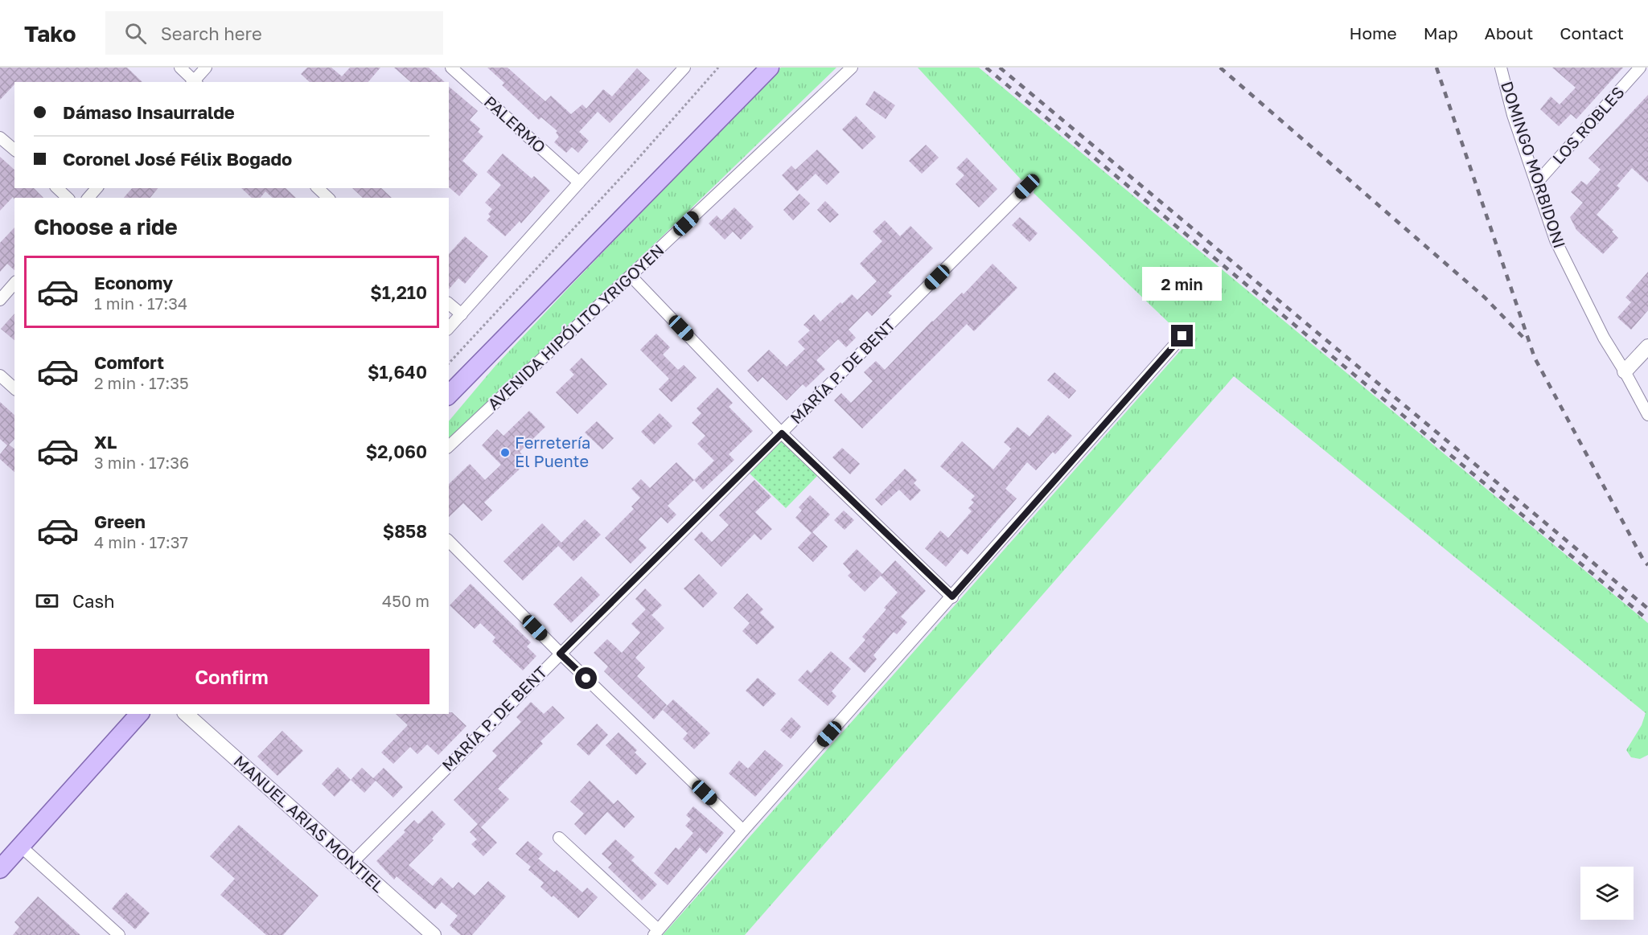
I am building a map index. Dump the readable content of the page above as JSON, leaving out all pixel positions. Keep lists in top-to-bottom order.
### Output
{
  "streets": {
    "street": [
      "PALERMO",
      "LOS ROBLES",
      "DOMINGO MORBIDONI",
      "AVENIDA HIPÓLITO YRIGOYEN",
      "MARÍA P. DE BENT",
      "MANUEL ARIAS MONTIEL"
    ]
  },
  "crossings": [
    ["LOS ROBLES", "DOMINGO MORBIDONI"],
    ["MARÍA P. DE BENT", "MANUEL ARIAS MONTIEL"]
  ],
  "places": ["Ferretería El Puente"],
  "page": {
    "header": "Tako",
    "search": "Search here",
    "nav": [
      "Home",
      "Map",
      "About",
      "Contact"
    ],
    "banner": ["Dámaso Insaurralde", "Coronel José Félix Bogado"],
    "heading": "Choose a ride",
    "list": [
      {
        "name": "Economy",
        "note": "1 min · 17:34",
        "value": "$1,210"
      },
      {
        "name": "Comfort",
        "note": "2 min · 17:35",
        "value": "$1,640"
      },
      {
        "name": "XL",
        "note": "3 min · 17:36",
        "value": "$2,060"
      },
      {
        "name": "Green",
        "note": "4 min · 17:37",
        "value": "$858"
      }
    ],
    "bubble": "2 min",
    "pay": ["Cash", "450 m"],
    "buttons": "Confirm"
  }
}
